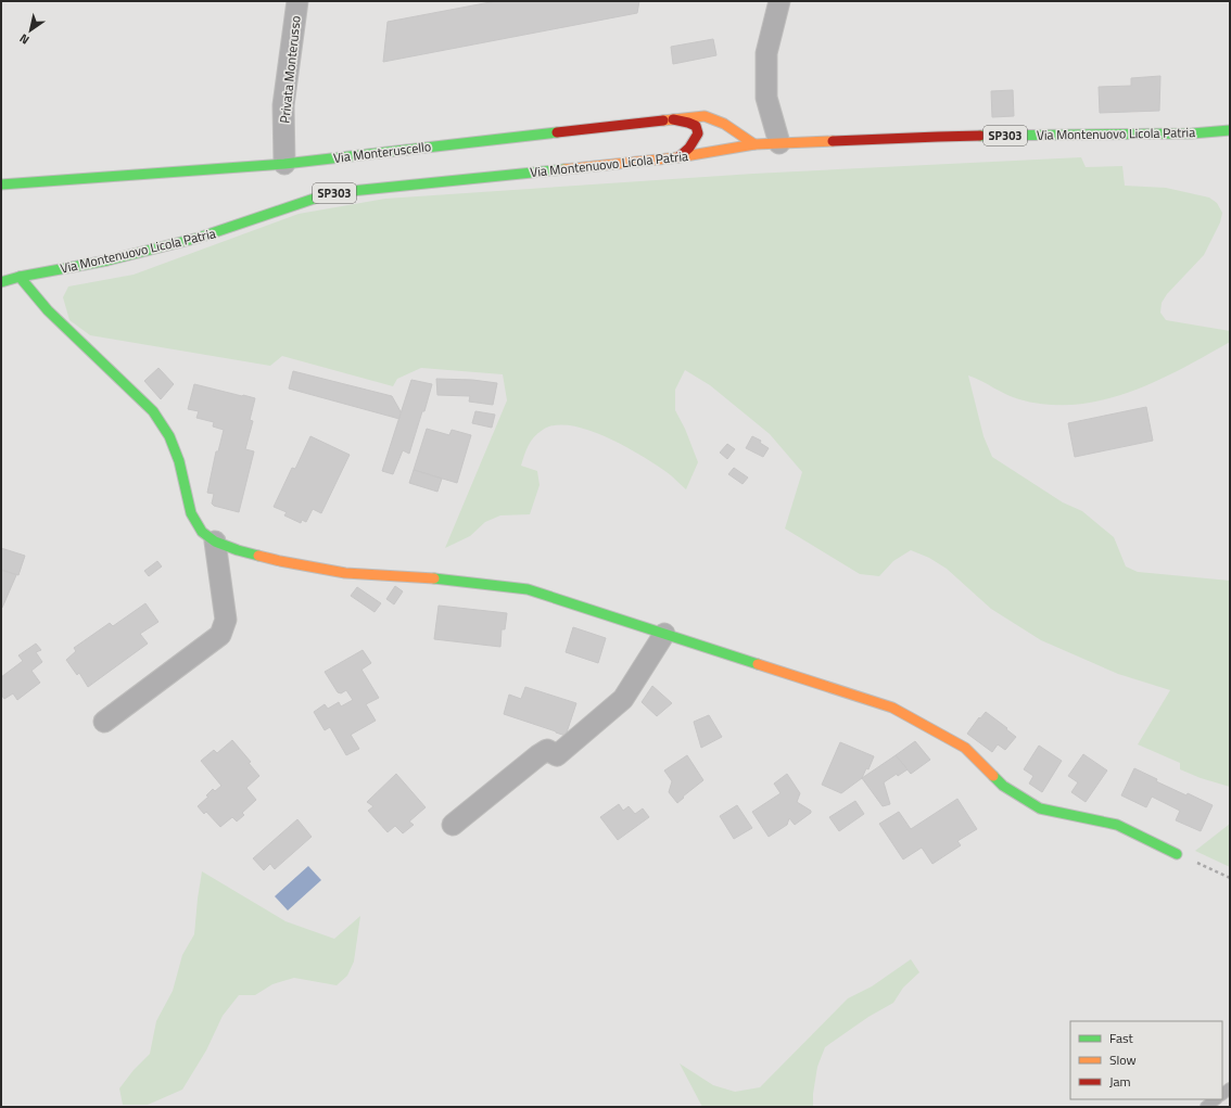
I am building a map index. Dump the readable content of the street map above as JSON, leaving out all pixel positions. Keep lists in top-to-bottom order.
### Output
{
  "streets": {
    "street": [
      "Privata Monterusso",
      "Via Montenuovo Licola Patria",
      "SP303",
      "Via Monteruscello"
    ]
  },
  "crossings": [
    ["Privata Monterusso", "Via Monteruscello"],
    ["Via Montenuovo Licola Patria", "Via Monteruscello"]
  ],
  "legend": ["Fast", "Slow", "Jam"],
  "north": "bottom left"
}
